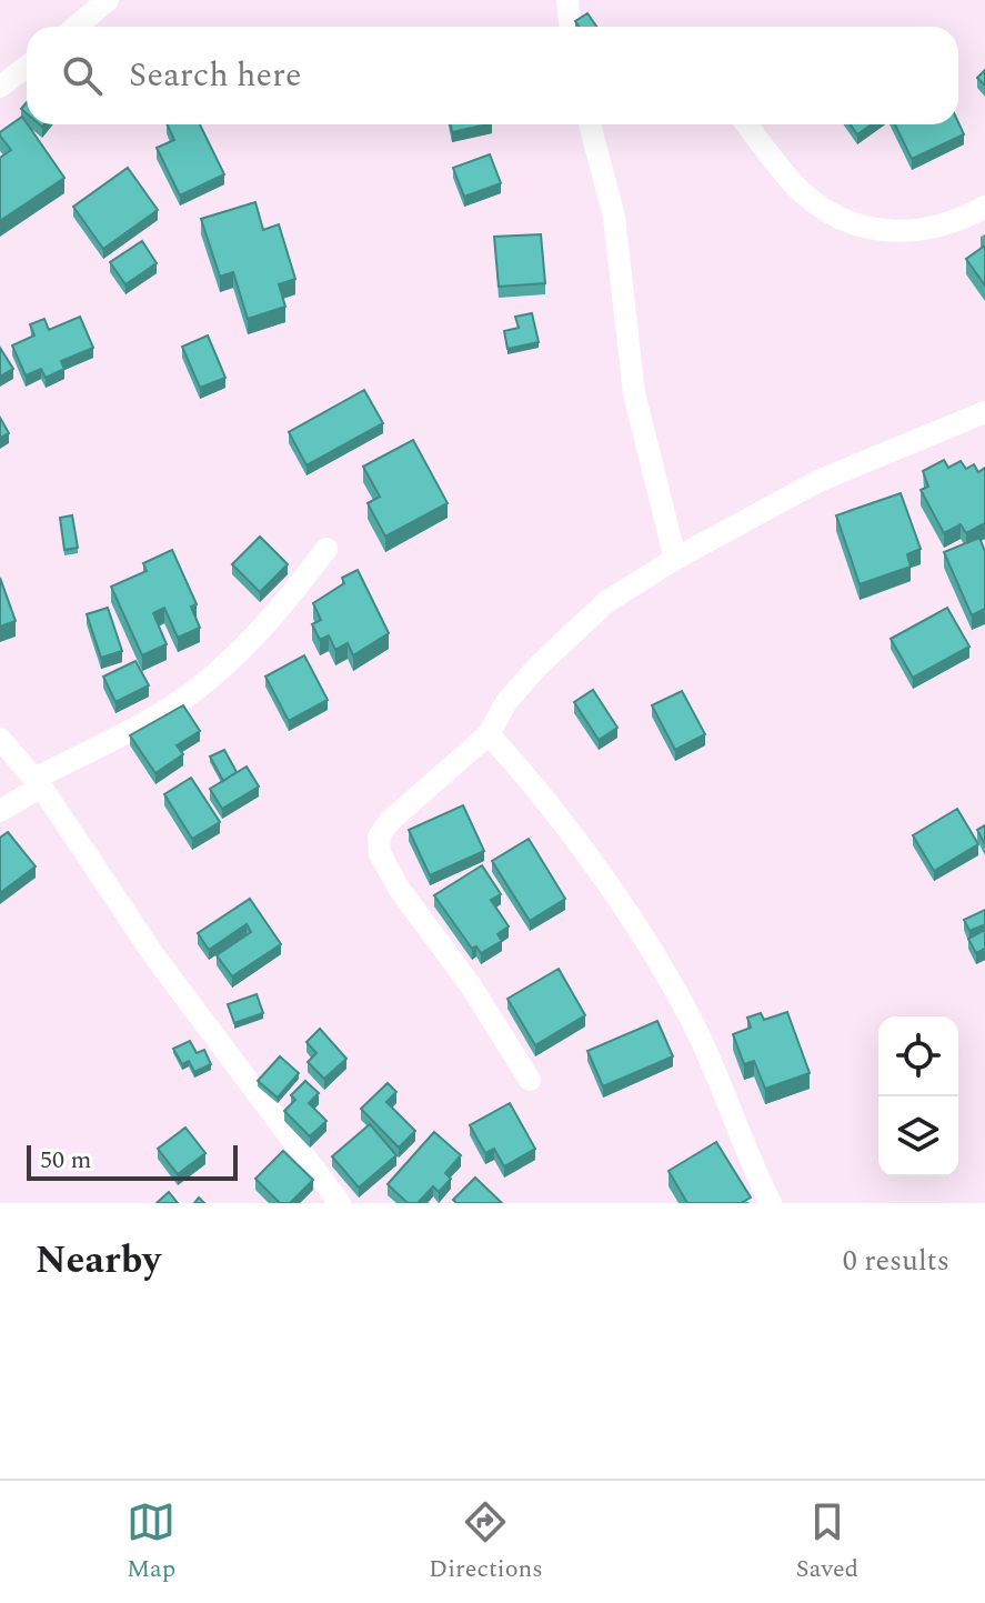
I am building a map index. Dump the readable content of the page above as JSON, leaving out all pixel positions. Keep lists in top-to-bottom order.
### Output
{
  "scale_bar": "50 m",
  "page": {
    "search": "Search here",
    "scale": "50 m",
    "heading": ["Nearby", "0 results"],
    "nav": ["Map", "Directions", "Saved"]
  }
}
